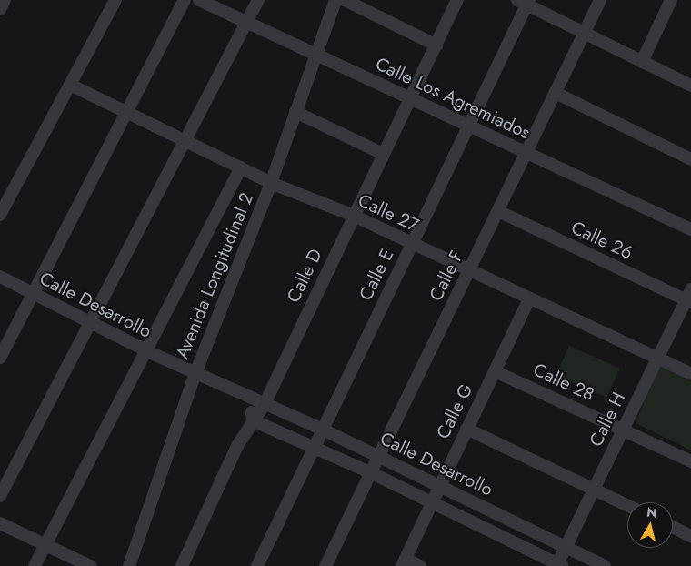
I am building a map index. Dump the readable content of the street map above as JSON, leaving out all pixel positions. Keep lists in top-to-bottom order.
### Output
{
  "streets": {
    "street": [
      "Calle Los Agremiados",
      "Calle 27",
      "Calle 26",
      "Calle E",
      "Avenida Longitudinal 2",
      "Calle D",
      "Calle F",
      "Calle Desarrollo",
      "Calle 28",
      "Calle G",
      "Calle H"
    ]
  },
  "crossings": [
    ["Calle Los Agremiados", "Calle E"],
    ["Calle Los Agremiados", "Avenida Longitudinal 2"],
    ["Calle Los Agremiados", "Calle D"],
    ["Calle Los Agremiados", "Calle F"],
    ["Calle 27", "Calle E"],
    ["Calle 27", "Avenida Longitudinal 2"],
    ["Calle 27", "Calle D"],
    ["Calle 27", "Calle F"],
    ["Calle 27", "Calle G"],
    ["Calle 27", "Calle H"],
    ["Calle 26", "Calle F"],
    ["Calle 26", "Calle H"],
    ["Calle E", "Calle Desarrollo"],
    ["Avenida Longitudinal 2", "Calle Desarrollo"],
    ["Calle D", "Calle Desarrollo"],
    ["Calle F", "Calle Desarrollo"],
    ["Calle Desarrollo", "Calle G"],
    ["Calle Desarrollo", "Calle H"],
    ["Calle 28", "Calle G"],
    ["Calle 28", "Calle H"]
  ],
  "north": "top"
}
